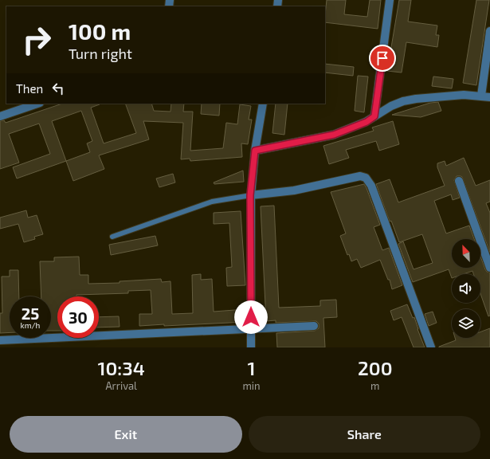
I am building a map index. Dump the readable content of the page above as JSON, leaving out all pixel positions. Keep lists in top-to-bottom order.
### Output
{
  "north": "top left",
  "page": {
    "turn": ["100 m", "Turn right"],
    "then": "Then",
    "speed": "25 km/h",
    "limit": "30",
    "eta": [
      "10:34",
      "Arrival",
      "1",
      "min",
      "200",
      "m"
    ],
    "buttons": ["Exit", "Share"]
  }
}
